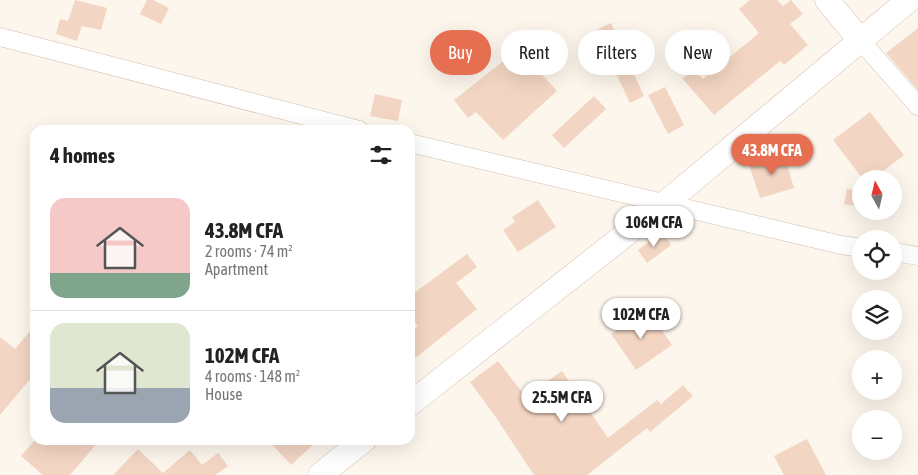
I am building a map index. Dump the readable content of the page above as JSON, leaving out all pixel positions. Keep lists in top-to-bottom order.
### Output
{
  "north": "top",
  "page": {
    "chip": [
      "Buy",
      "Rent",
      "Filters",
      "New"
    ],
    "heading": "4 homes",
    "price": [
      "43.8M CFA",
      "106M CFA",
      "102M CFA",
      "25.5M CFA"
    ],
    "map_buttons": ["+", "−"],
    "list": [
      {
        "name": "43.8M CFA",
        "note": "2 rooms · 74 m² · Apartment"
      },
      {
        "name": "102M CFA",
        "note": "4 rooms · 148 m² · House"
      }
    ]
  }
}
